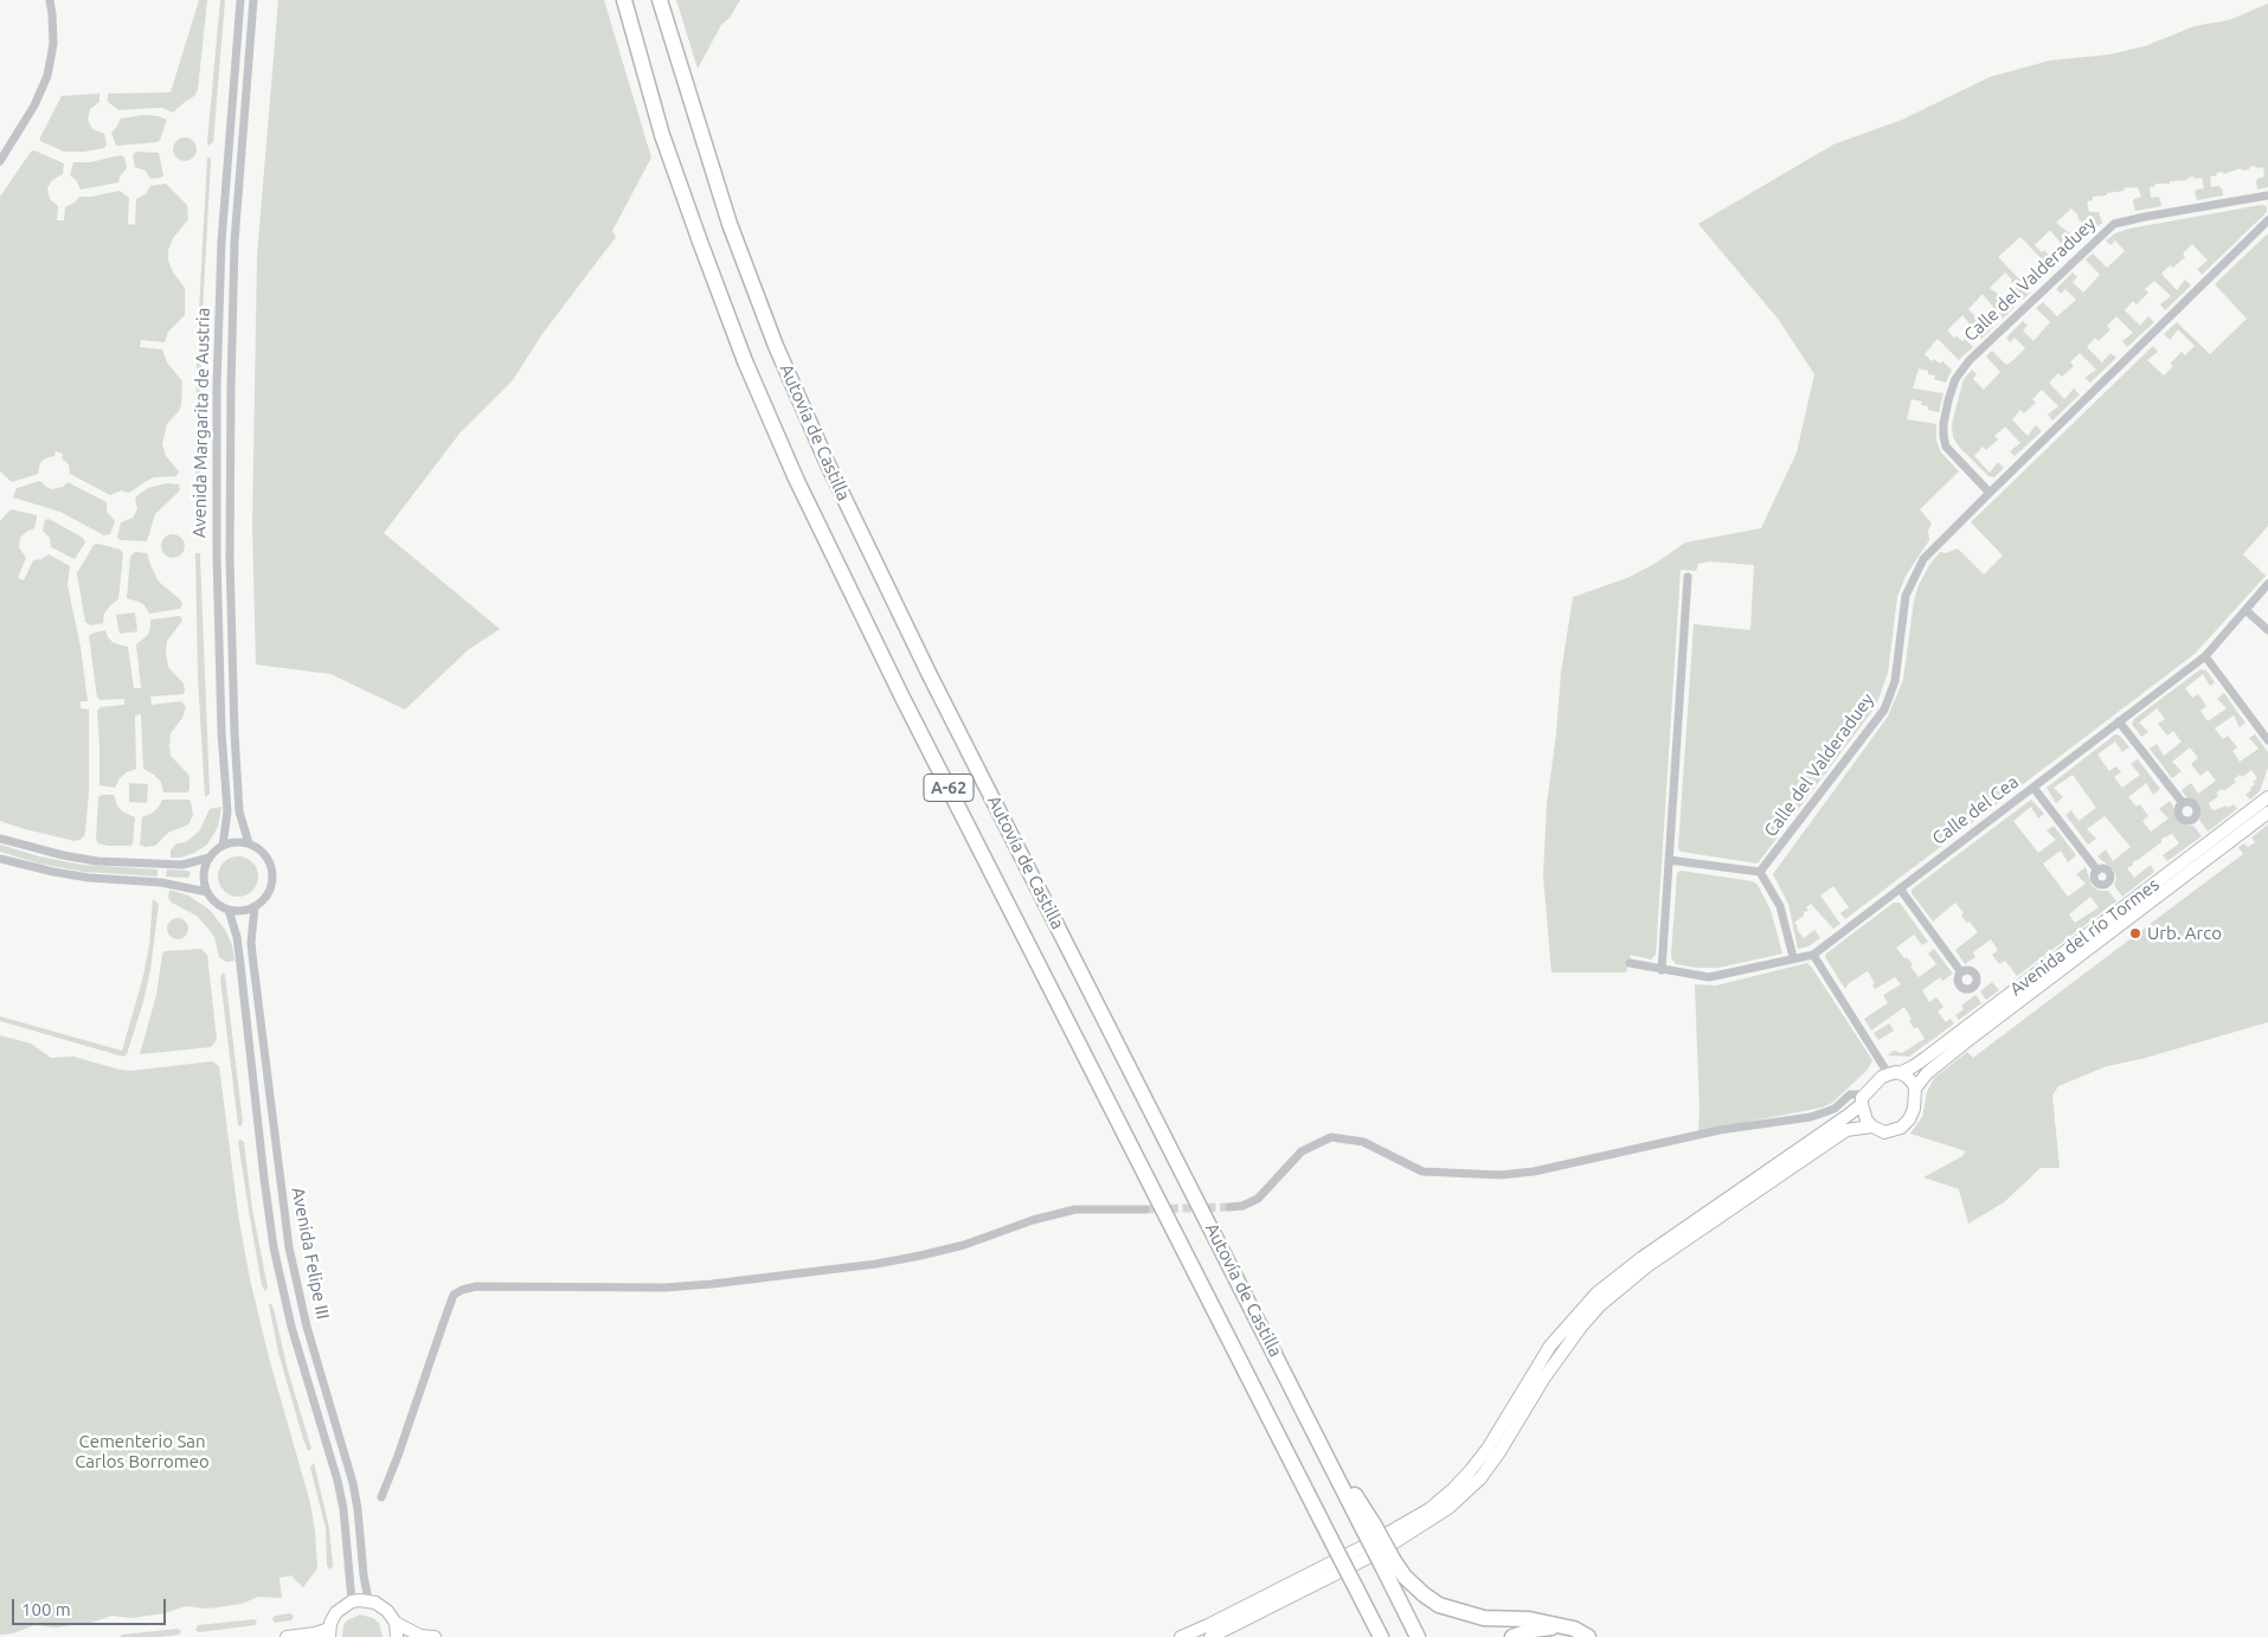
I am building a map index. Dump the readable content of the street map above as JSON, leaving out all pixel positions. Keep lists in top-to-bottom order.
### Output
{
  "streets": {
    "highway": ["Autovía de Castilla", "A-62"],
    "main road": ["Avenida del río Tormes"],
    "street": [
      "Calle del Valderaduey",
      "Avenida Margarita de Austria",
      "Calle del Cea",
      "Avenida Felipe III"
    ]
  },
  "crossings": [
    ["Avenida Margarita de Austria", "Avenida Felipe III"]
  ],
  "parks": ["Cementerio San Carlos Borromeo"],
  "places": ["Urb. Arco"],
  "scale_bar": "100 m"
}
